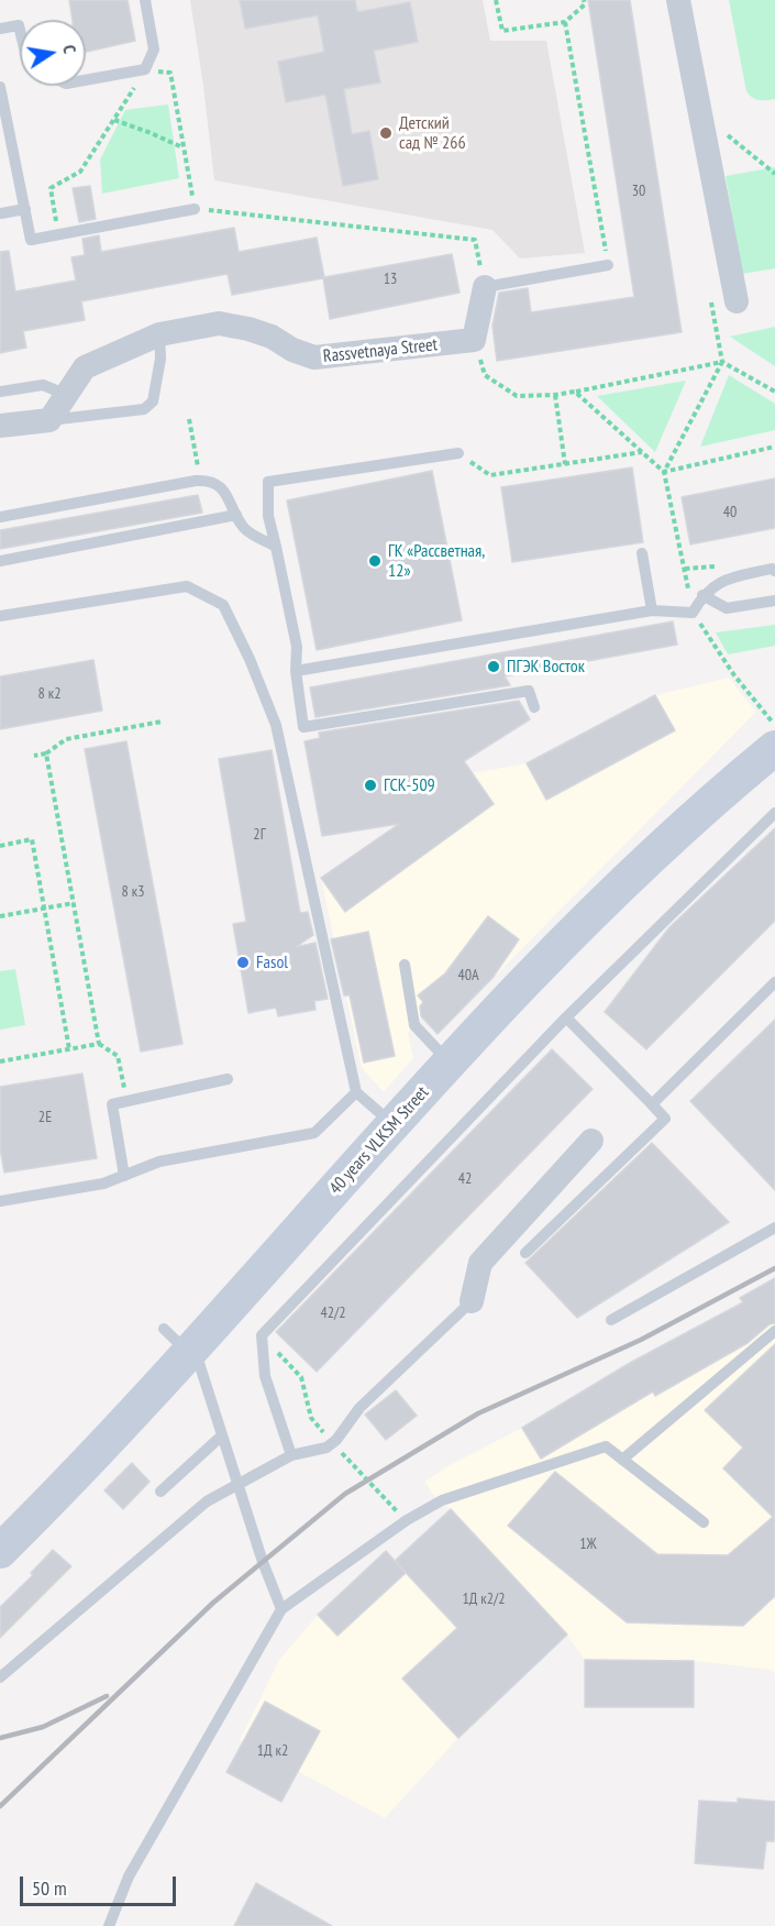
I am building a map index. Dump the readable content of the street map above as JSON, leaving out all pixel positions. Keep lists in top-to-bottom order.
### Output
{
  "streets": {
    "main road": ["40 years VLKSM Street"],
    "street": ["Rassvetnaya Street"]
  },
  "places": [
    "Детский сад № 266",
    "ГК «Рассветная, 12»",
    "ПГЭК Восток",
    "ГСК-509",
    "Fasol"
  ],
  "house_numbers": [
    "30",
    "13",
    "40",
    "8 к2",
    "2Г",
    "8 к3",
    "40А",
    "2Е",
    "42",
    "42/2",
    "1Ж",
    "1Д к2/2",
    "1Д к2"
  ],
  "scale_bar": "50 m",
  "north": "right"
}
